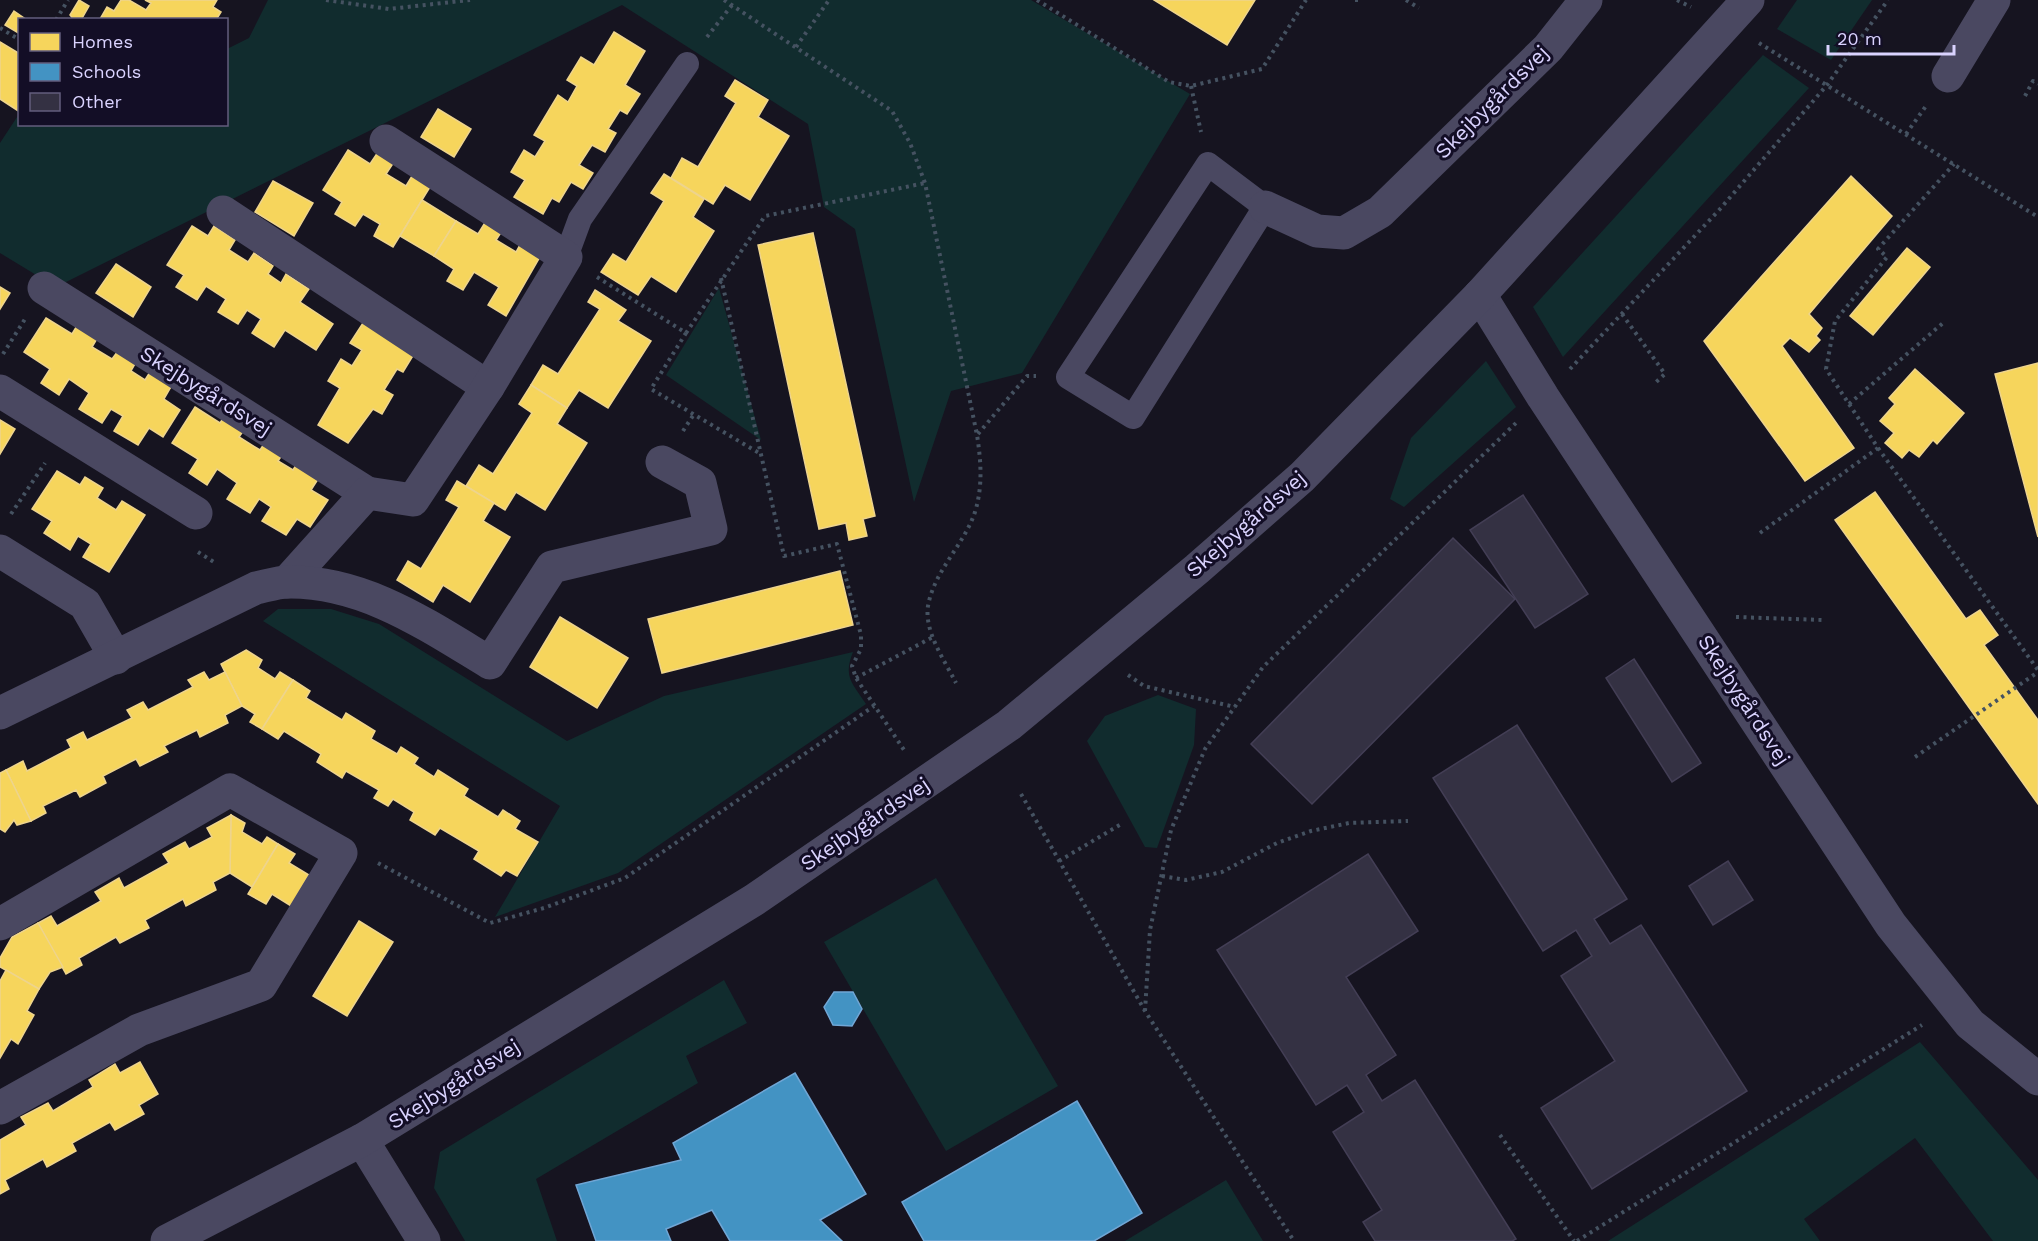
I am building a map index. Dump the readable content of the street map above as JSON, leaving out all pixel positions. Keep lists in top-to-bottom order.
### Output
{
  "streets": {
    "street": ["Skejbygårdsvej"]
  },
  "legend": ["Homes", "Schools", "Other"],
  "scale_bar": "20 m"
}
